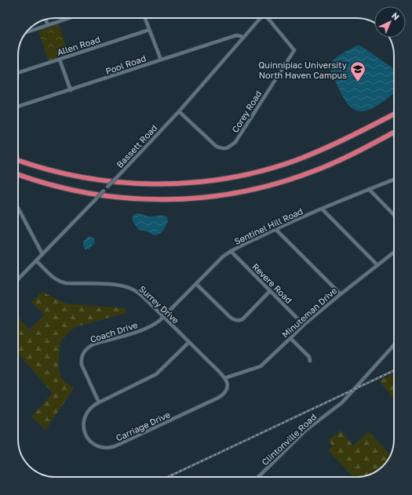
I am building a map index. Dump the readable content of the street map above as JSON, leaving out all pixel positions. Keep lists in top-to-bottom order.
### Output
{
  "streets": {
    "street": [
      "Allen Road",
      "Pool Road",
      "Corey Road",
      "Bassett Road",
      "Sentinel Hill Road",
      "Revere Road",
      "Surrey Drive",
      "Minuteman Drive",
      "Coach Drive",
      "Carriage Drive",
      "Clintonville Road"
    ]
  },
  "crossings": [
    ["Pool Road", "Bassett Road"],
    ["Corey Road", "Bassett Road"],
    ["Bassett Road", "Surrey Drive"],
    ["Sentinel Hill Road", "Revere Road"],
    ["Sentinel Hill Road", "Surrey Drive"],
    ["Sentinel Hill Road", "Coach Drive"],
    ["Revere Road", "Minuteman Drive"],
    ["Surrey Drive", "Minuteman Drive"],
    ["Surrey Drive", "Coach Drive"],
    ["Surrey Drive", "Carriage Drive"],
    ["Minuteman Drive", "Carriage Drive"],
    ["Coach Drive", "Carriage Drive"]
  ],
  "places": {
    "school or university": ["Quinnipiac University North Haven Campus"]
  },
  "north": "top right"
}
